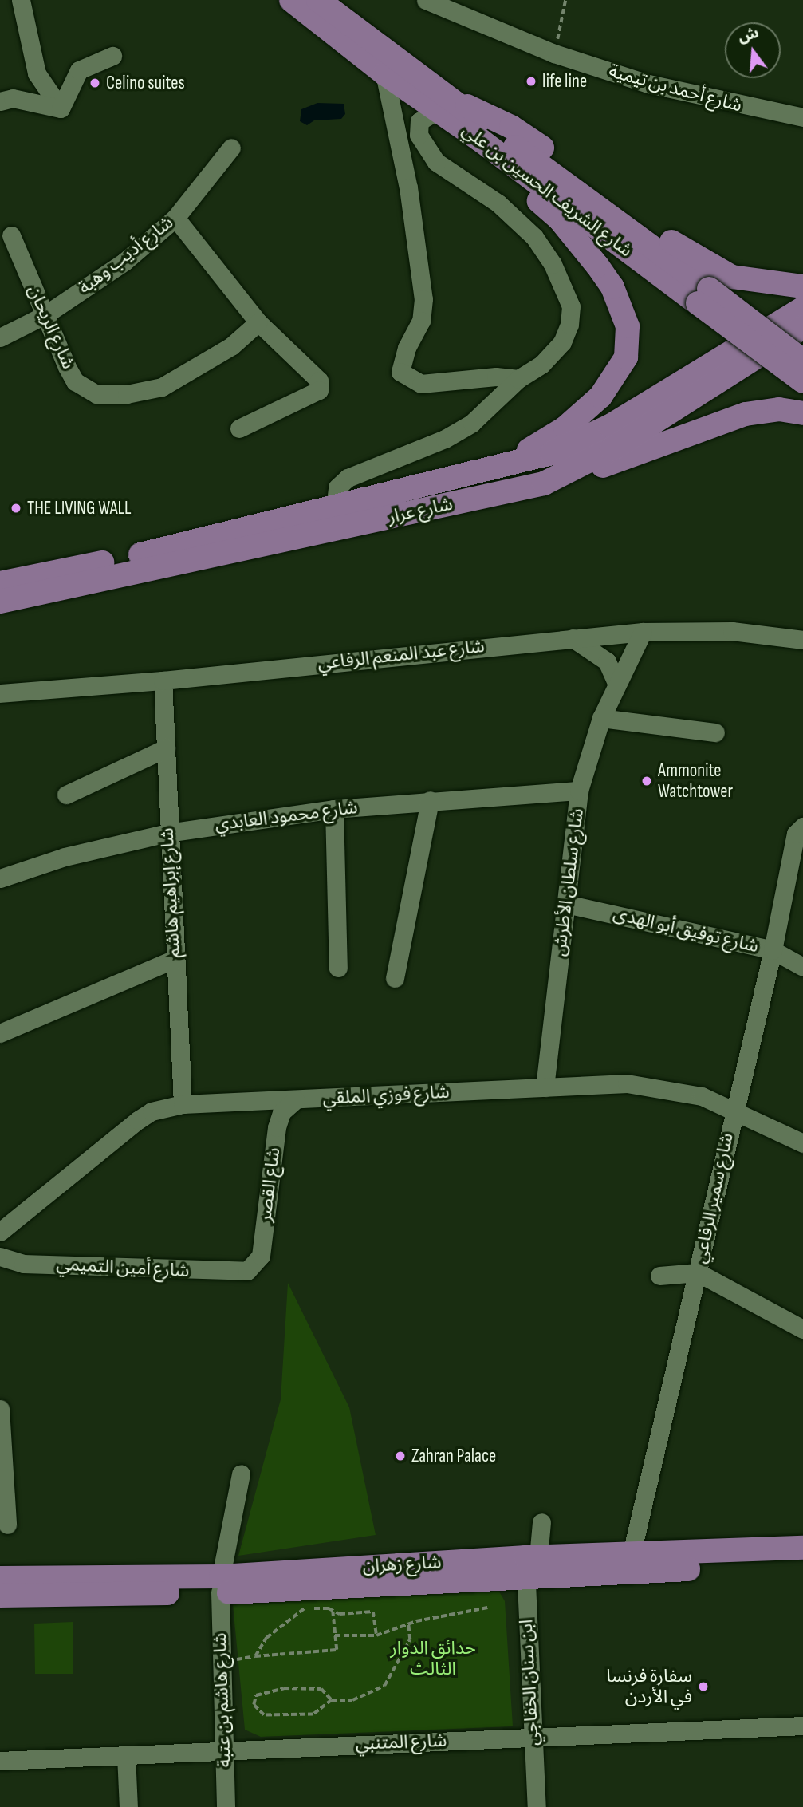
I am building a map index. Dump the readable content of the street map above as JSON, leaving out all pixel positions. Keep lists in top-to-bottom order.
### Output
{
  "streets": {
    "main road": ["شارع الشريف الحسين بن علي", "شارع عرار", "شارع زهران"],
    "street": [
      "شارع أحمد بن تيمية",
      "شارع أديب وهبة",
      "شارع الريحان",
      "شارع عبد المنعم الرفاعي",
      "شارع محمود العابدي",
      "شارع سلطان الأطرش",
      "شارع إبراهيم هاشم",
      "شارع توفيق أبو الهدى",
      "شارع فوزي الملقي",
      "شاع القصر",
      "شارع سمير الرفاعي",
      "شارع أمين التميمي",
      "ابن سنان الخفاجي",
      "شارع هاشم بن عتبة",
      "شارع المتنبي"
    ]
  },
  "crossings": [
    ["شارع أديب وهبة", "شارع الريحان"],
    ["شارع عبد المنعم الرفاعي", "شارع سلطان الأطرش"],
    ["شارع عبد المنعم الرفاعي", "شارع إبراهيم هاشم"],
    ["شارع محمود العابدي", "شارع سلطان الأطرش"],
    ["شارع محمود العابدي", "شارع إبراهيم هاشم"],
    ["شارع سلطان الأطرش", "شارع توفيق أبو الهدى"],
    ["شارع سلطان الأطرش", "شارع فوزي الملقي"],
    ["شارع إبراهيم هاشم", "شارع فوزي الملقي"],
    ["شارع توفيق أبو الهدى", "شارع سمير الرفاعي"],
    ["شارع فوزي الملقي", "شاع القصر"],
    ["شارع فوزي الملقي", "شارع سمير الرفاعي"],
    ["شاع القصر", "شارع أمين التميمي"],
    ["شارع سمير الرفاعي", "شارع زهران"],
    ["شارع زهران", "ابن سنان الخفاجي"],
    ["شارع زهران", "شارع هاشم بن عتبة"],
    ["ابن سنان الخفاجي", "شارع المتنبي"],
    ["شارع هاشم بن عتبة", "شارع المتنبي"]
  ],
  "parks": ["حدائق الدوار الثالث"],
  "places": [
    "life line",
    "Celino suites",
    "THE LIVING WALL",
    "Ammonite Watchtower",
    "Zahran Palace",
    "سفارة فرنسا في الأردن"
  ],
  "north": "top"
}
